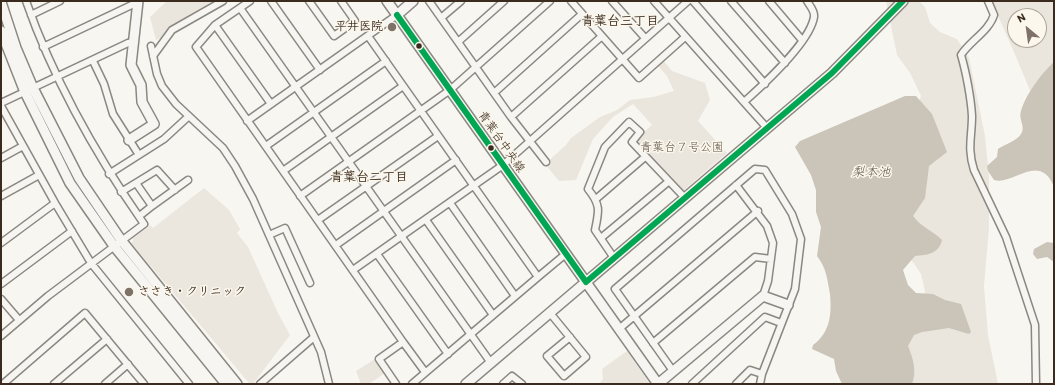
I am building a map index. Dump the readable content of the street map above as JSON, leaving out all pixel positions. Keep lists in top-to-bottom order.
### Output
{
  "streets": {
    "street": ["青葉台中央線"]
  },
  "districts": ["青葉台三丁目", "青葉台二丁目"],
  "water": ["梨本池"],
  "parks": ["青葉台７号公園"],
  "places": ["平井医院", "ささき・クリニック"],
  "north": "top left"
}
